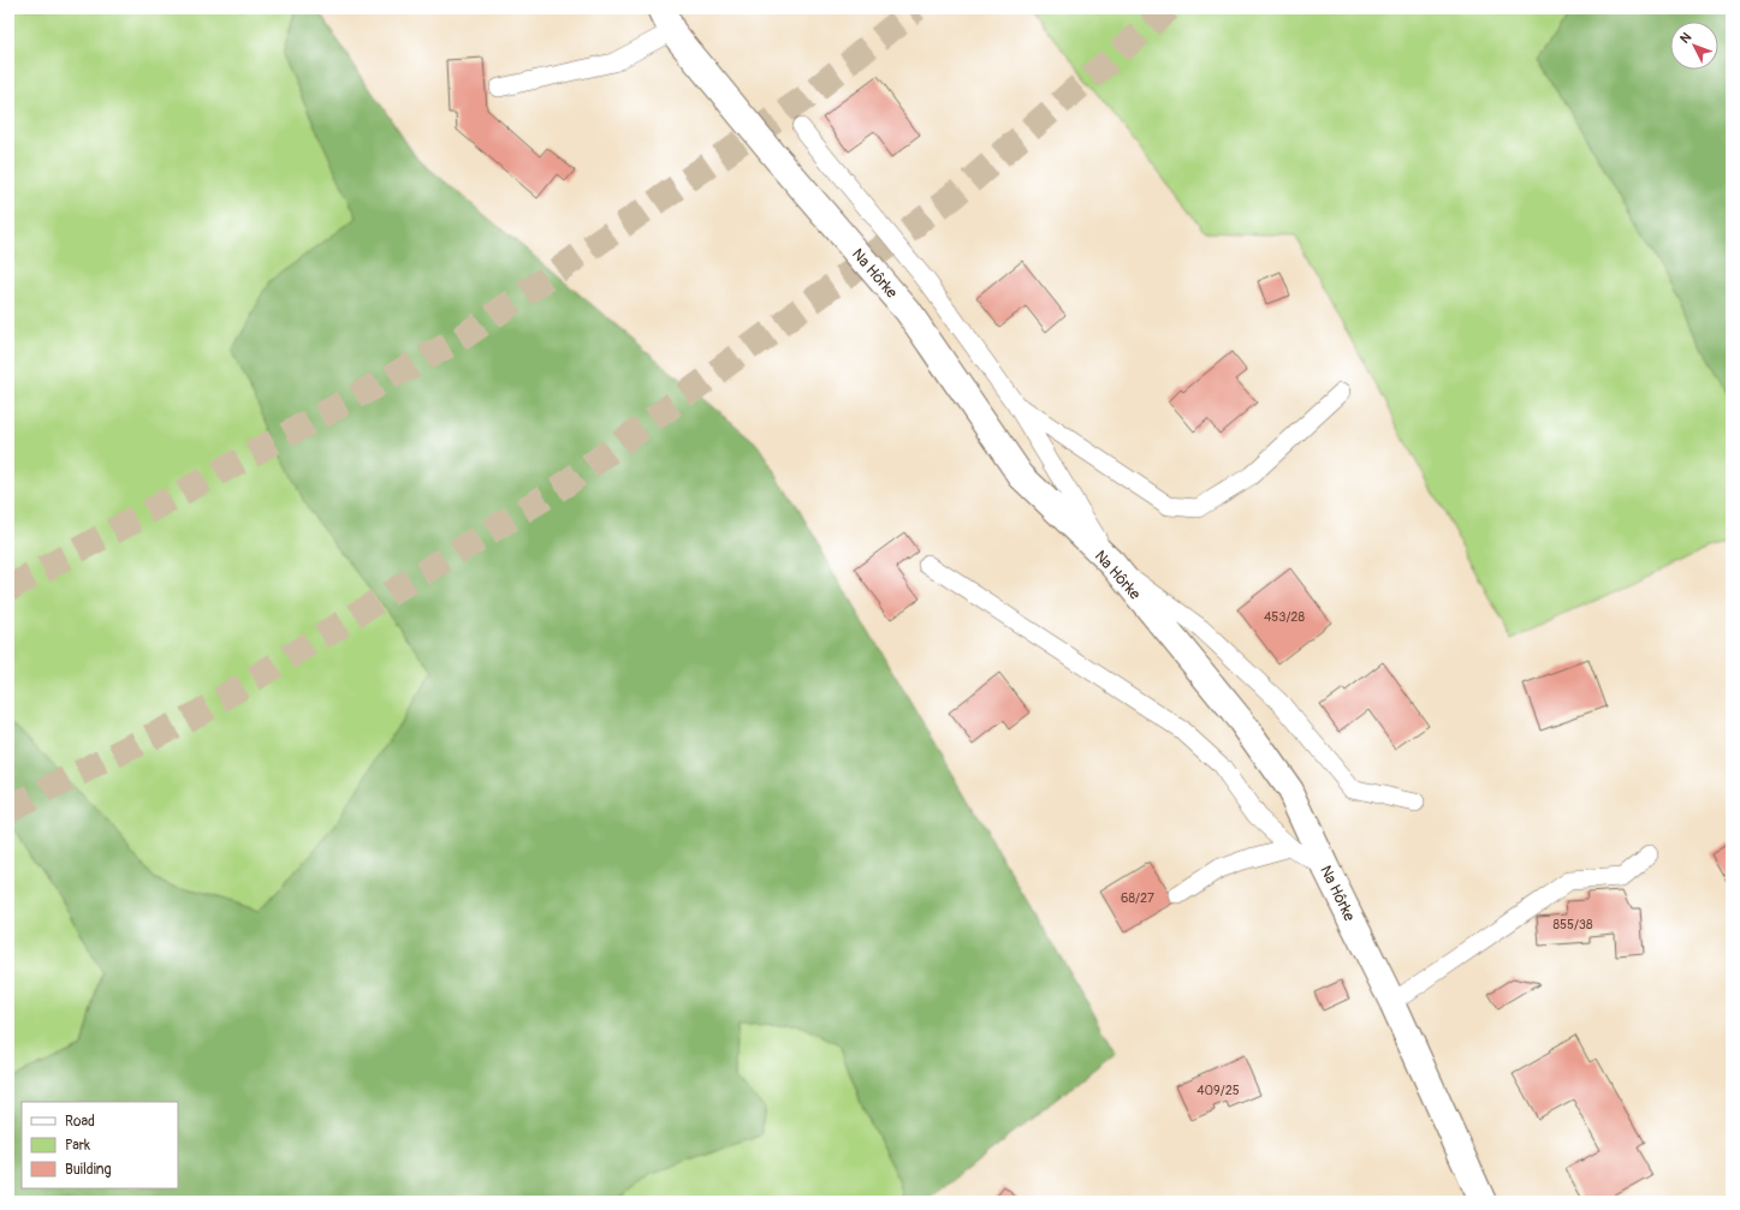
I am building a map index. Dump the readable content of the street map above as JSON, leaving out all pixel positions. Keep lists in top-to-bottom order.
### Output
{
  "streets": {
    "street": ["Na Hôrke"]
  },
  "house_numbers": [
    "453/28",
    "68/27",
    "855/38",
    "409/25"
  ],
  "legend": ["Road", "Park", "Building"],
  "north": "top left"
}
